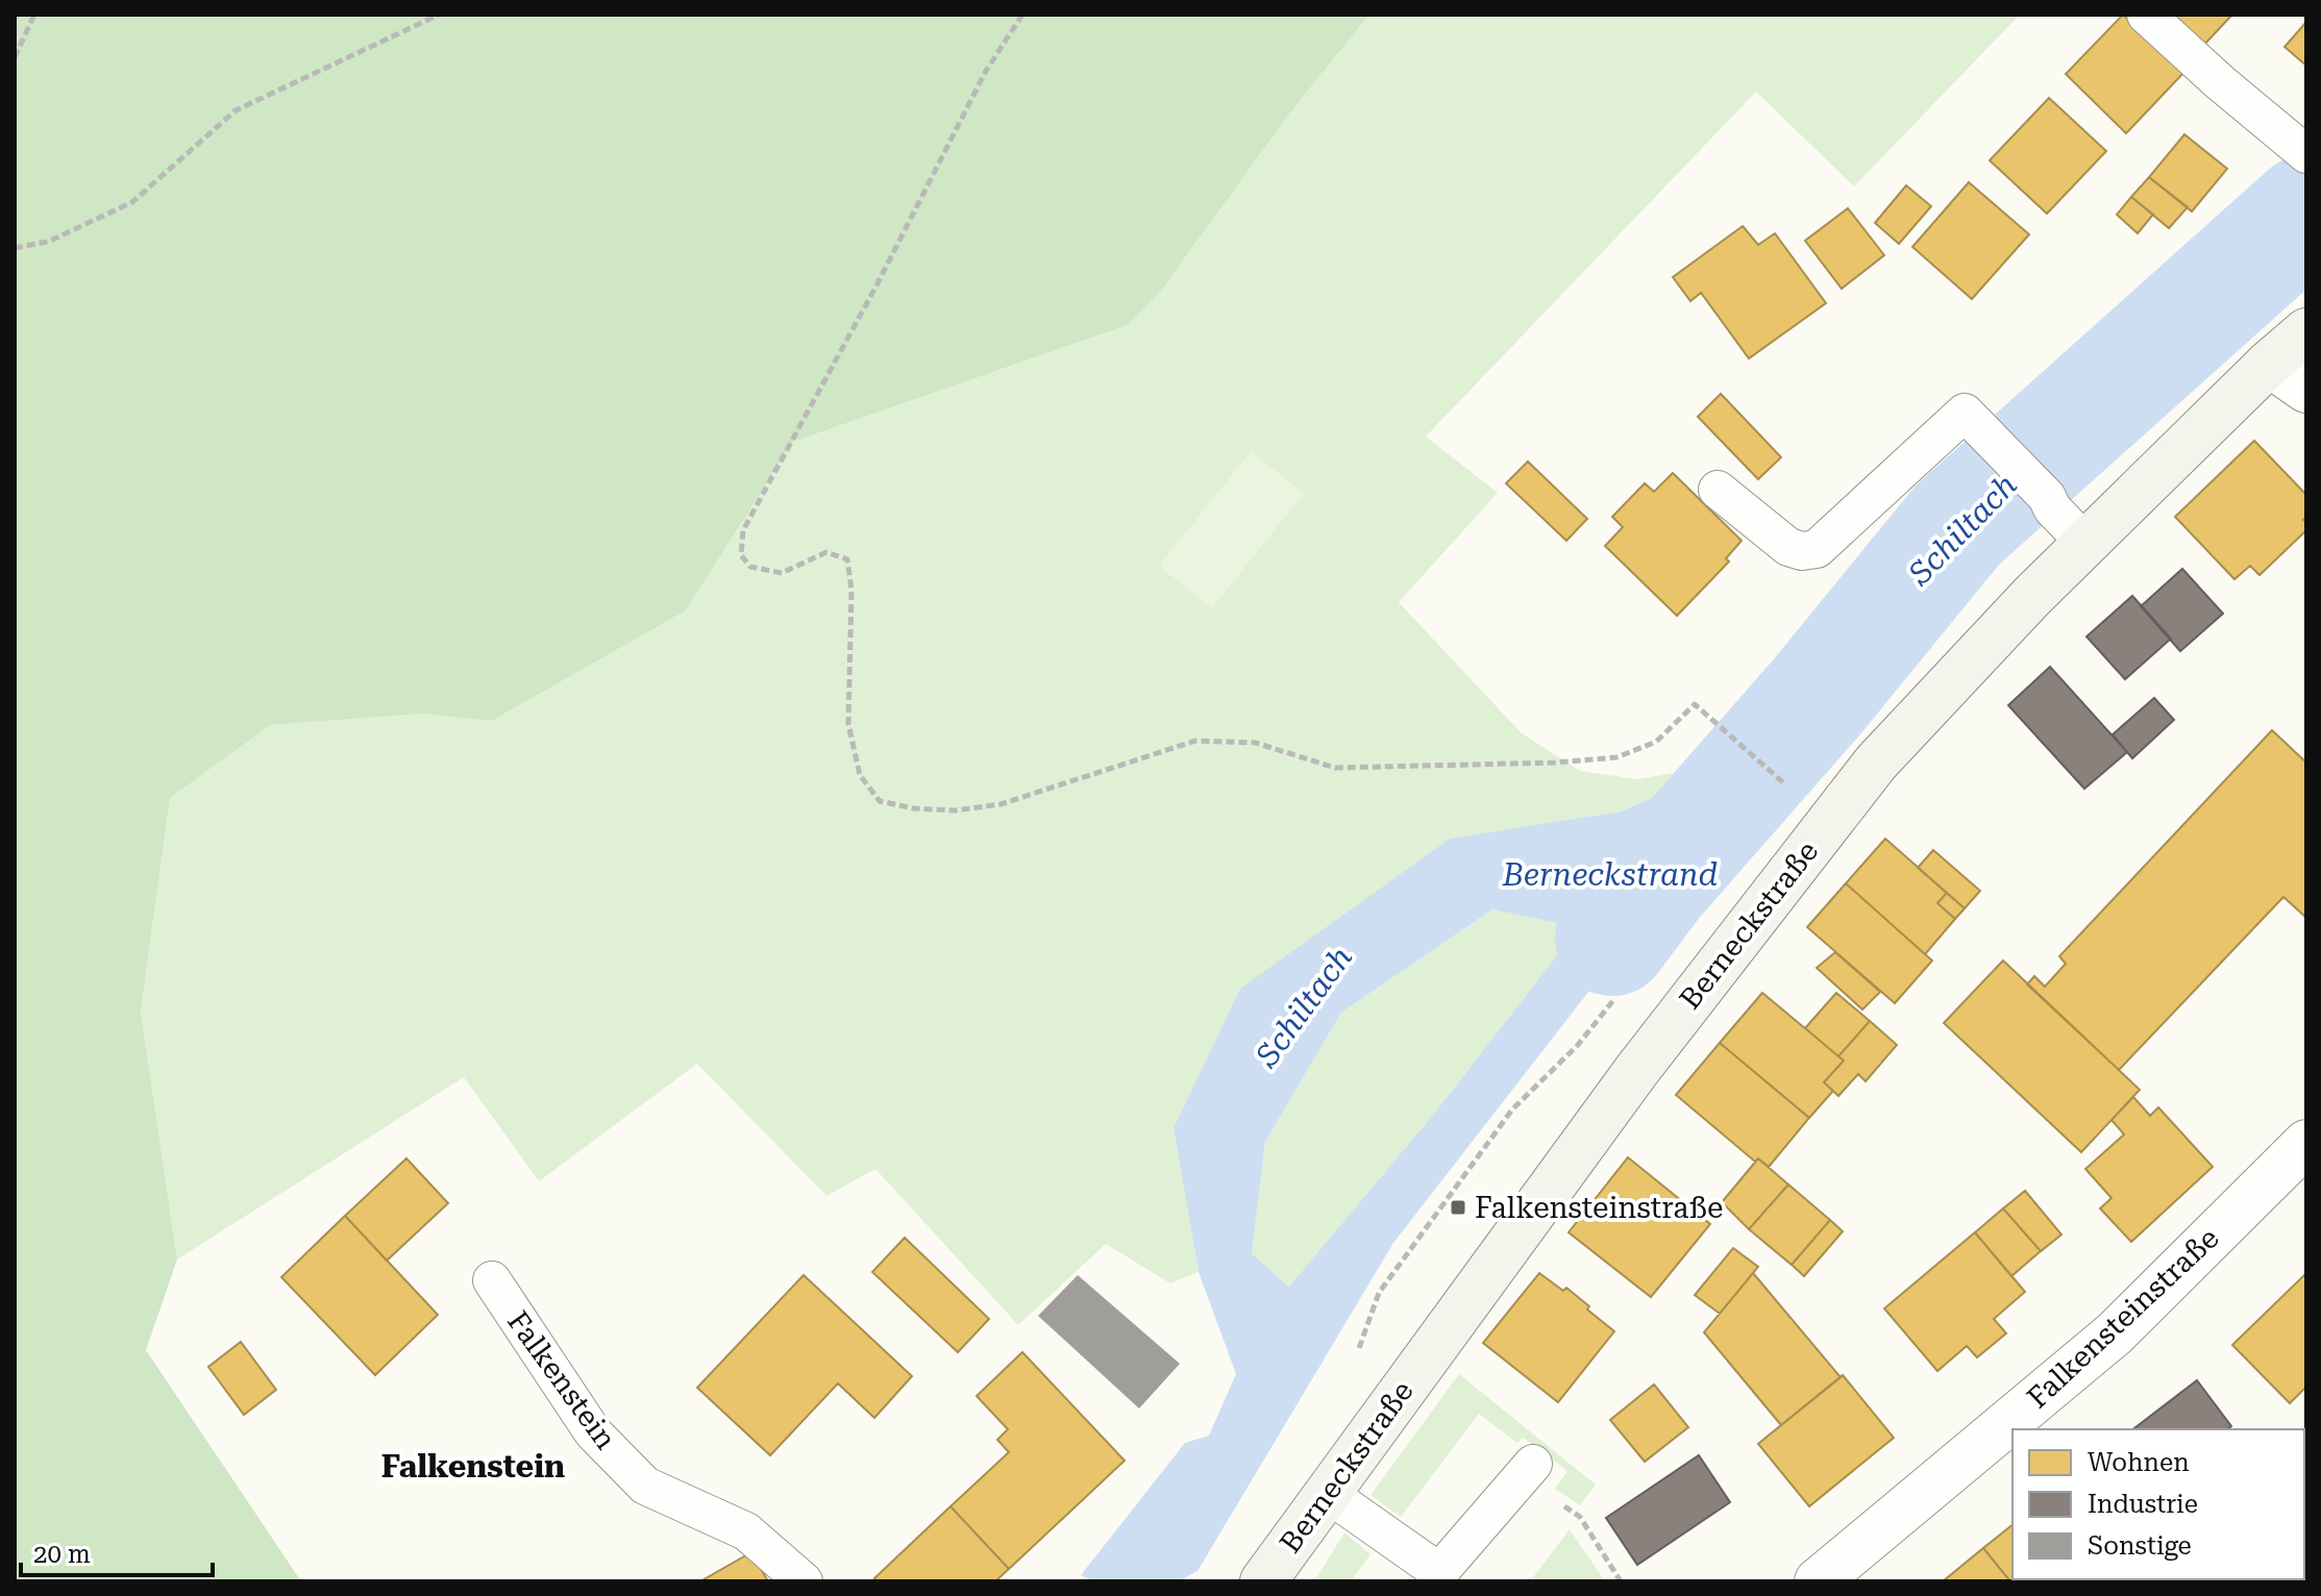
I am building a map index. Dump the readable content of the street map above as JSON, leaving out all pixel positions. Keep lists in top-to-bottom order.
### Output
{
  "streets": {
    "main road": ["Berneckstraße"],
    "street": ["Falkensteinstraße"],
    "lane": ["Falkenstein"]
  },
  "districts": ["Falkenstein"],
  "water": ["Schiltach", "Berneckstrand"],
  "places": {
    "transit": ["Falkensteinstraße"]
  },
  "legend": ["Wohnen", "Industrie", "Sonstige"],
  "scale_bar": "20 m"
}
